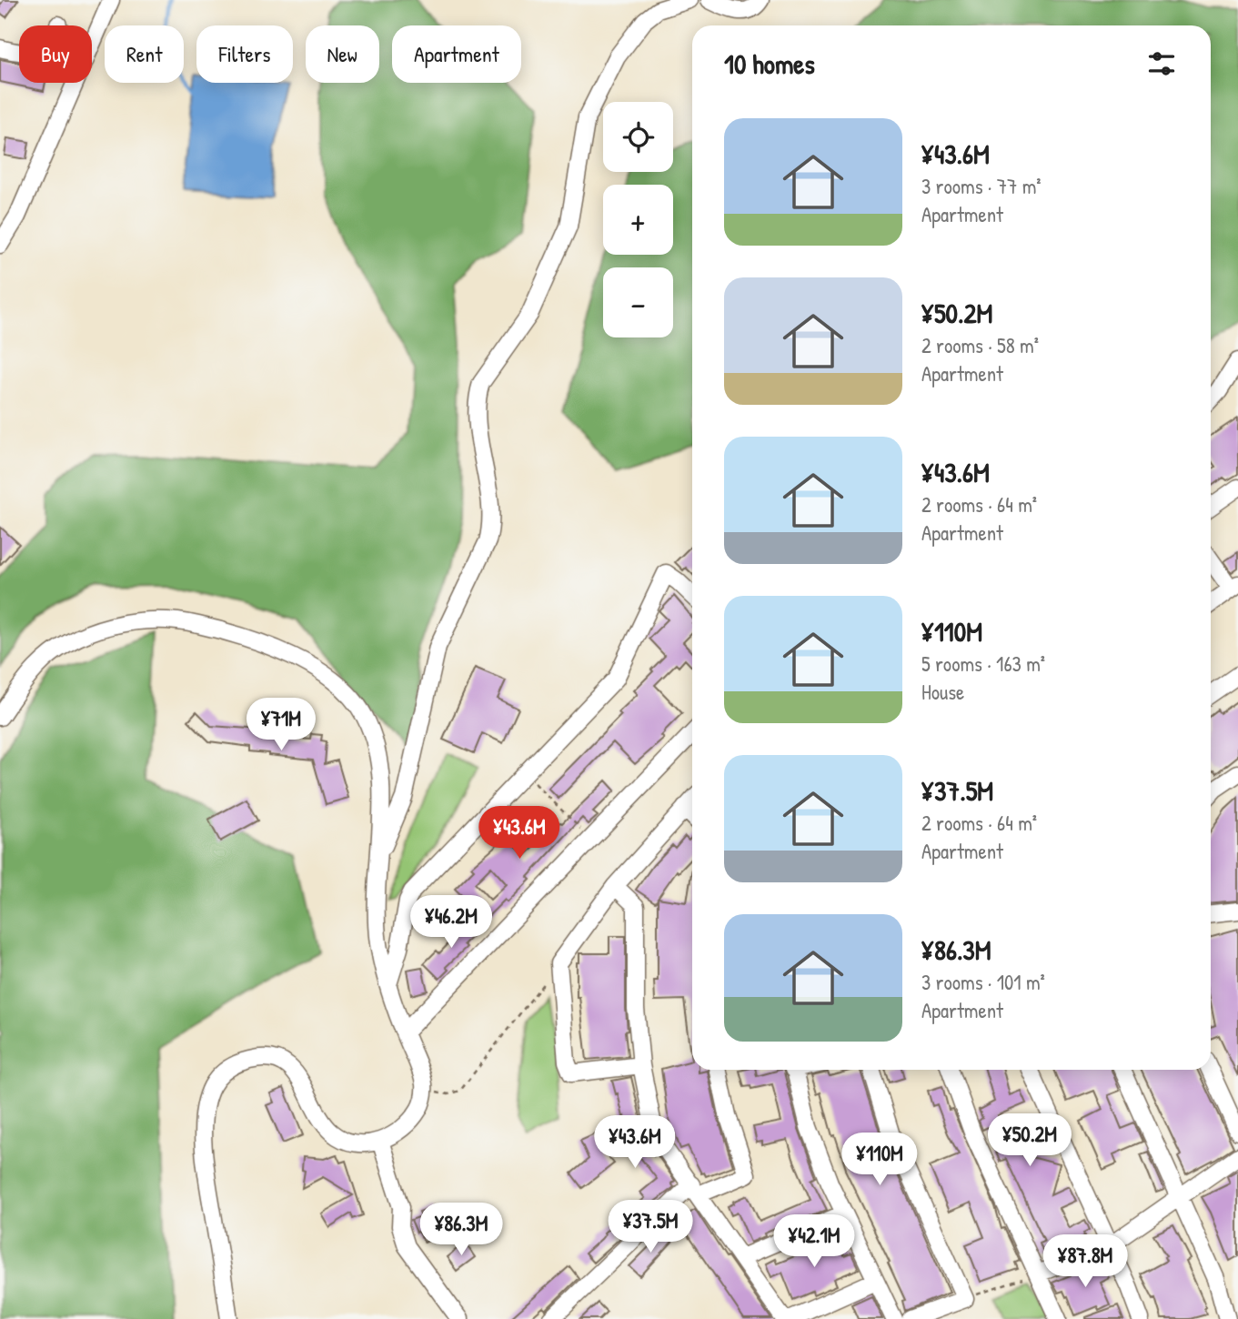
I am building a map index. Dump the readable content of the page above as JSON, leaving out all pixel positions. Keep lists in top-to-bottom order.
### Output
{
  "page": {
    "chip": [
      "Buy",
      "Rent",
      "Filters",
      "New",
      "Apartment"
    ],
    "heading": "10 homes",
    "map_buttons": ["+", "−"],
    "list": [
      {
        "name": "¥43.6M",
        "note": "3 rooms · 77 m² · Apartment"
      },
      {
        "name": "¥50.2M",
        "note": "2 rooms · 58 m² · Apartment"
      },
      {
        "name": "¥43.6M",
        "note": "2 rooms · 64 m² · Apartment"
      },
      {
        "name": "¥110M",
        "note": "5 rooms · 163 m² · House"
      },
      {
        "name": "¥37.5M",
        "note": "2 rooms · 64 m² · Apartment"
      },
      {
        "name": "¥86.3M",
        "note": "3 rooms · 101 m² · Apartment"
      }
    ],
    "price": [
      "¥71M",
      "¥43.6M",
      "¥46.2M",
      "¥50.2M",
      "¥43.6M",
      "¥110M",
      "¥37.5M",
      "¥86.3M",
      "¥42.1M",
      "¥87.8M"
    ]
  }
}
